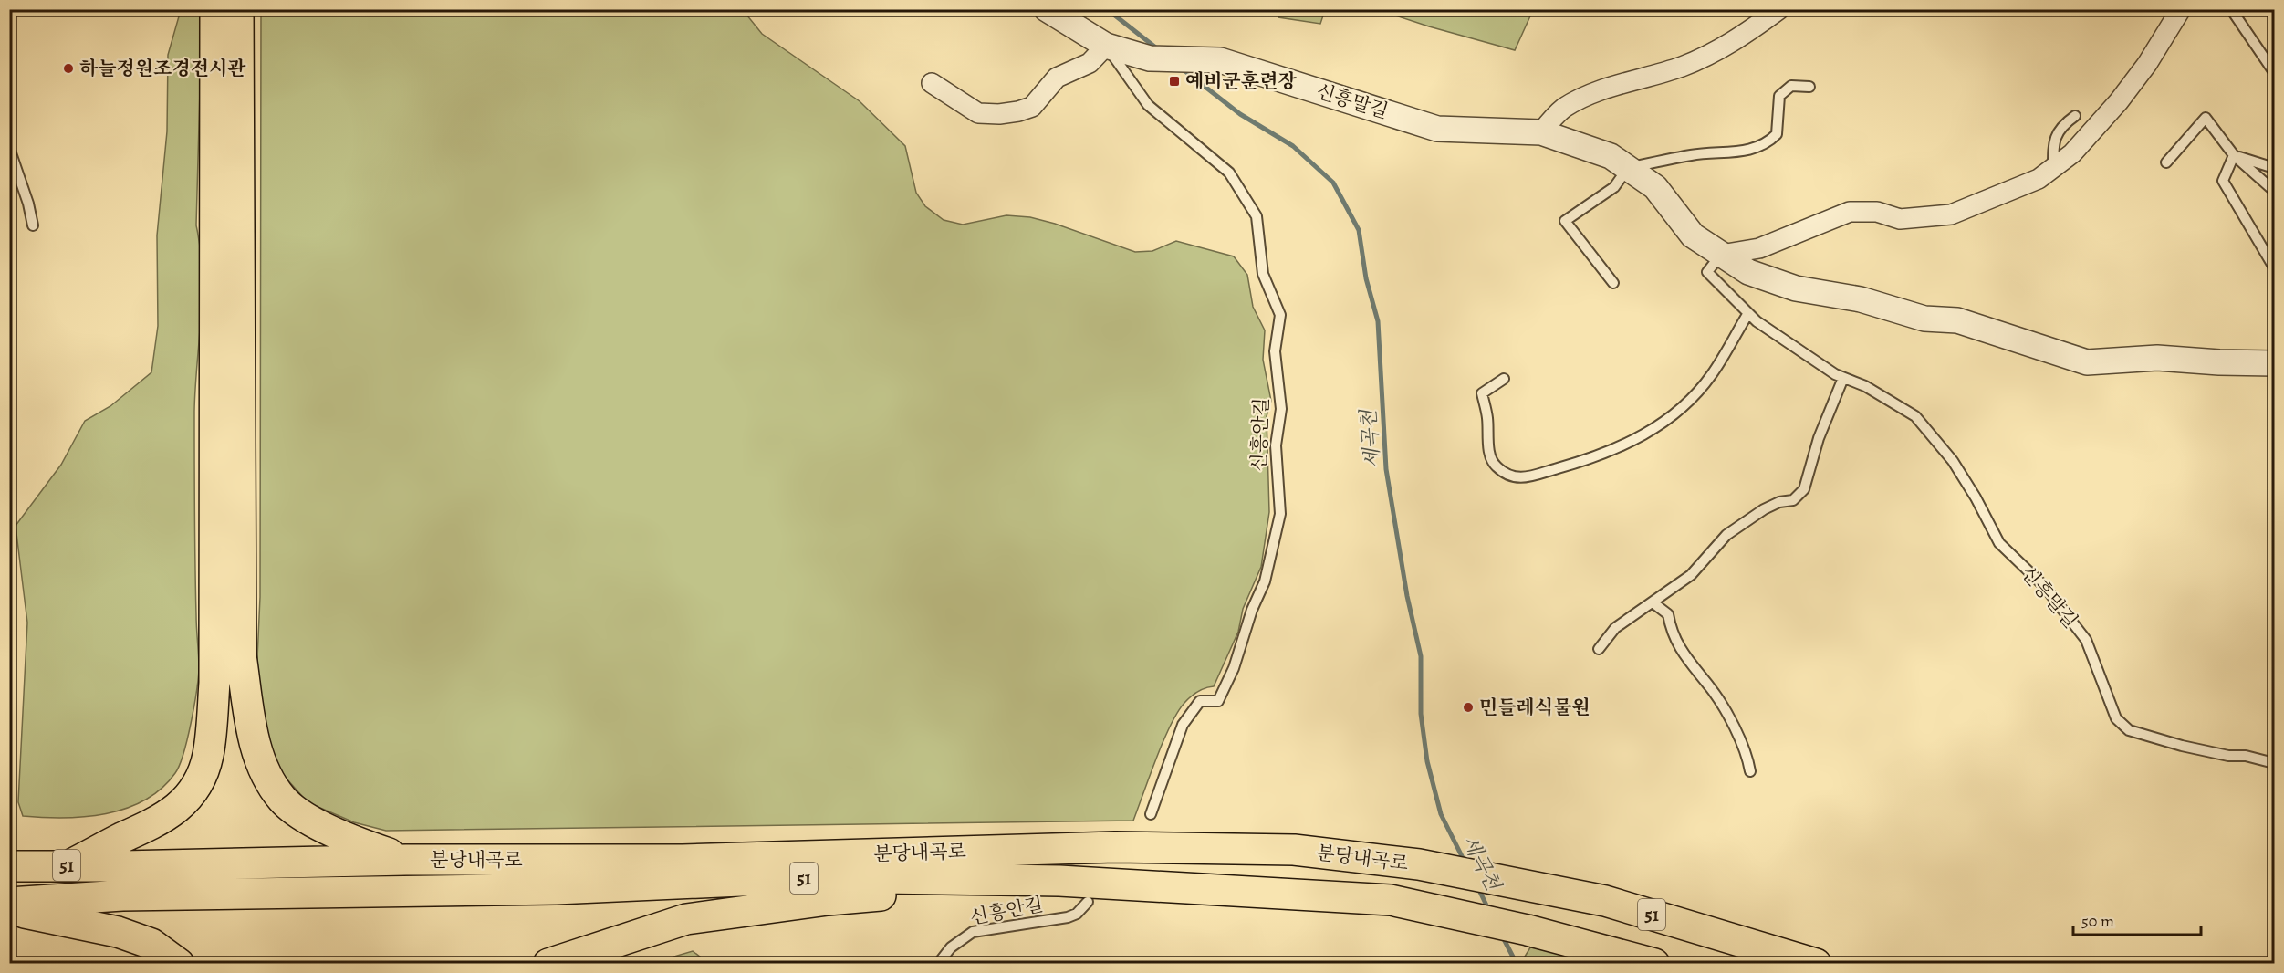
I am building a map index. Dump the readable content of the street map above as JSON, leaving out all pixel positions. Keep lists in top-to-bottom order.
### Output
{
  "streets": {
    "highway": ["분당내곡로", "51"],
    "street": ["신흥말길"],
    "lane": ["신흥안길"]
  },
  "crossings": [
    ["신흥말길", "신흥안길"],
    ["분당내곡로", "51"]
  ],
  "water": ["세곡천"],
  "places": {
    "other": ["하늘정원조경전시관", "민들레식물원"],
    "transit": ["예비군훈련장"]
  },
  "scale_bar": "50 m"
}
